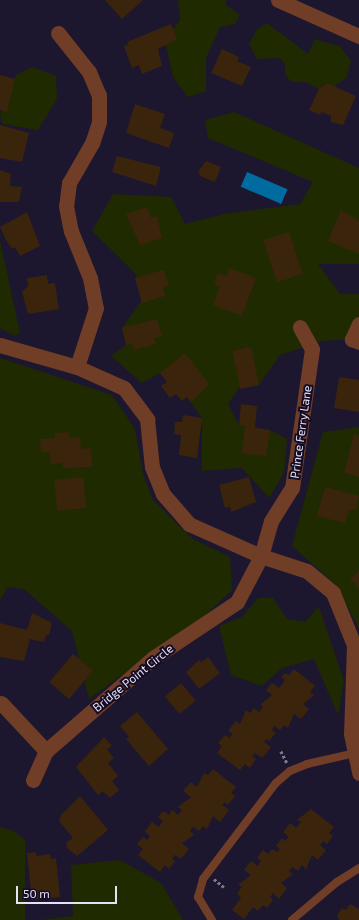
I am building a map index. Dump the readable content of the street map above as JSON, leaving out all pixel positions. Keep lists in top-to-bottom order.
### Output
{
  "streets": {
    "street": ["Prince Ferry Lane", "Bridge Point Circle"]
  },
  "crossings": [
    ["Prince Ferry Lane", "Bridge Point Circle"]
  ],
  "scale_bar": "50 m"
}
